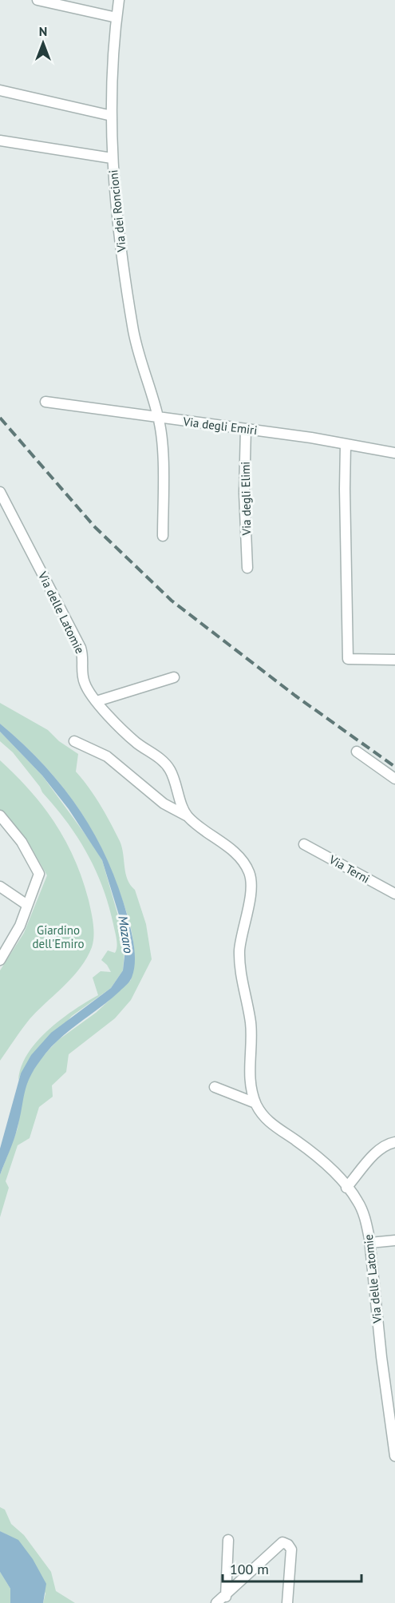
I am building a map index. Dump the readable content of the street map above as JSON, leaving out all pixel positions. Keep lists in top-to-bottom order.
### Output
{
  "streets": {
    "street": [
      "Via dei Roncioni",
      "Via degli Emiri",
      "Via degli Elimi",
      "Via delle Latomie",
      "Via Terni"
    ]
  },
  "crossings": [
    ["Via dei Roncioni", "Via degli Emiri"],
    ["Via degli Emiri", "Via degli Elimi"]
  ],
  "water": ["Mazaro"],
  "parks": ["Giardino dell'Emiro"],
  "scale_bar": "100 m",
  "north": "top"
}
